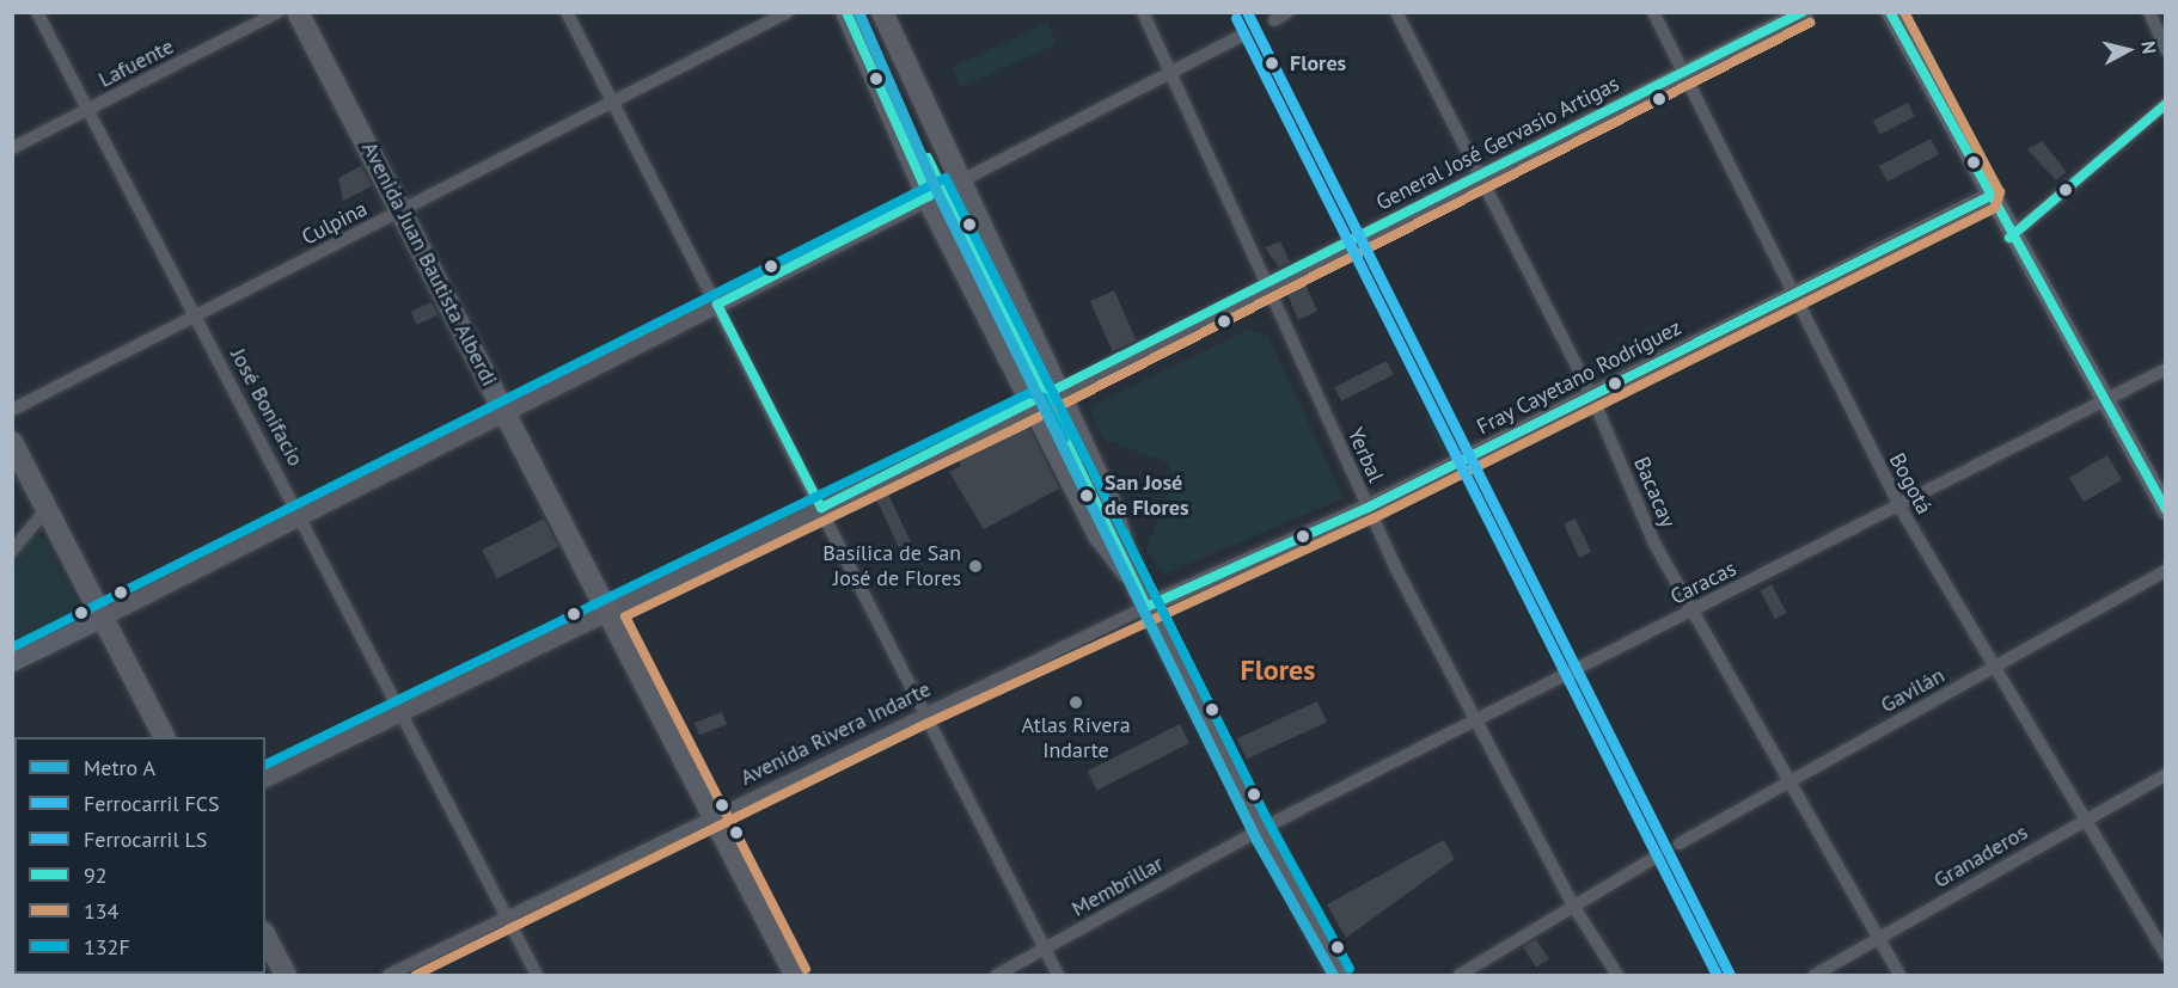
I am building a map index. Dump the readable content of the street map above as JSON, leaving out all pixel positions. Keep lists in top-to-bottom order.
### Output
{
  "streets": {
    "main road": ["Avenida Juan Bautista Alberdi"],
    "street": [
      "Lafuente",
      "General José Gervasio Artigas",
      "Culpina",
      "Fray Cayetano Rodríguez",
      "José Bonifacio",
      "Yerbal",
      "Bogotá",
      "Bacacay",
      "Caracas",
      "Gavilán",
      "Avenida Rivera Indarte",
      "Granaderos",
      "Membrillar"
    ]
  },
  "crossings": [
    ["Lafuente", "José Bonifacio"],
    ["General José Gervasio Artigas", "Avenida Juan Bautista Alberdi"],
    ["General José Gervasio Artigas", "José Bonifacio"],
    ["General José Gervasio Artigas", "Yerbal"],
    ["General José Gervasio Artigas", "Bogotá"],
    ["General José Gervasio Artigas", "Bacacay"],
    ["Culpina", "Avenida Juan Bautista Alberdi"],
    ["Culpina", "José Bonifacio"],
    ["Avenida Juan Bautista Alberdi", "Avenida Rivera Indarte"],
    ["Fray Cayetano Rodríguez", "Yerbal"],
    ["Fray Cayetano Rodríguez", "Bogotá"],
    ["Fray Cayetano Rodríguez", "Bacacay"],
    ["Fray Cayetano Rodríguez", "Avenida Rivera Indarte"],
    ["José Bonifacio", "Avenida Rivera Indarte"],
    ["Yerbal", "Caracas"],
    ["Bogotá", "Caracas"],
    ["Bogotá", "Gavilán"],
    ["Bogotá", "Granaderos"],
    ["Bacacay", "Caracas"],
    ["Bacacay", "Gavilán"],
    ["Bacacay", "Granaderos"],
    ["Caracas", "Membrillar"]
  ],
  "districts": ["Flores"],
  "places": [
    "Flores",
    "San José de Flores",
    "Basílica de San José de Flores",
    "Atlas Rivera Indarte"
  ],
  "lines": [
    "metro line A",
    "rail line FCS",
    "transit line 92",
    "transit line 134",
    "rail line LS",
    "transit line 132F"
  ],
  "legend": [
    "Metro A",
    "Ferrocarril FCS",
    "Ferrocarril LS",
    "92",
    "134",
    "132F"
  ],
  "north": "right"
}
